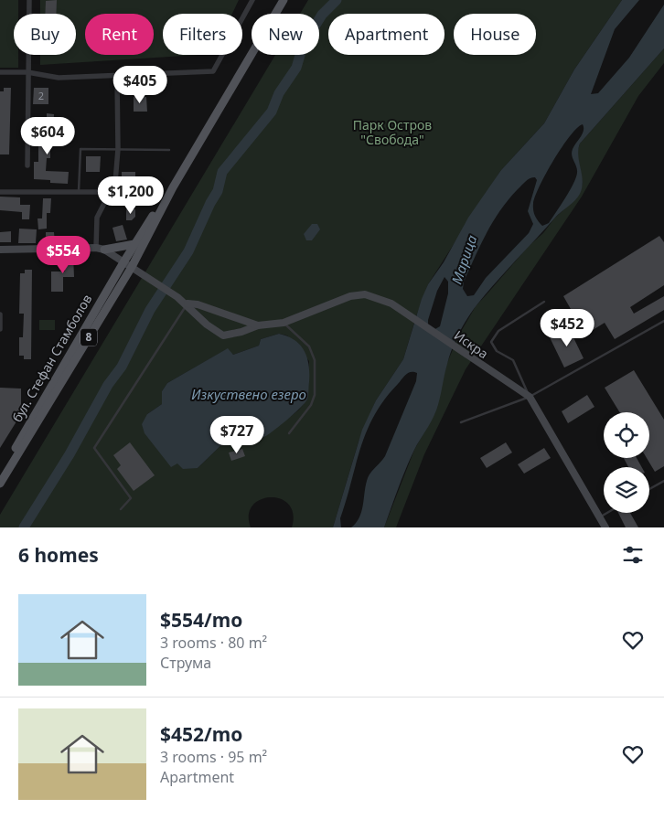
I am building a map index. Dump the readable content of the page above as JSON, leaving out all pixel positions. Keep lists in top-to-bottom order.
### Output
{
  "streets": {
    "main road": ["8", "бул. Стефан Стамболов"],
    "street": ["Искра"]
  },
  "water": ["Марица", "Изкуствено езеро"],
  "parks": ["Парк Остров \"Свобода\""],
  "house_numbers": ["2"],
  "page": {
    "chip": [
      "Buy",
      "Rent",
      "Filters",
      "New",
      "Apartment",
      "House"
    ],
    "price": [
      "$405",
      "$604",
      "$1,200",
      "$554",
      "$452",
      "$727"
    ],
    "heading": "6 homes",
    "list": [
      {
        "name": "$554/mo",
        "note": "3 rooms · 80 m² · Струма"
      },
      {
        "name": "$452/mo",
        "note": "3 rooms · 95 m² · Apartment"
      }
    ]
  }
}
